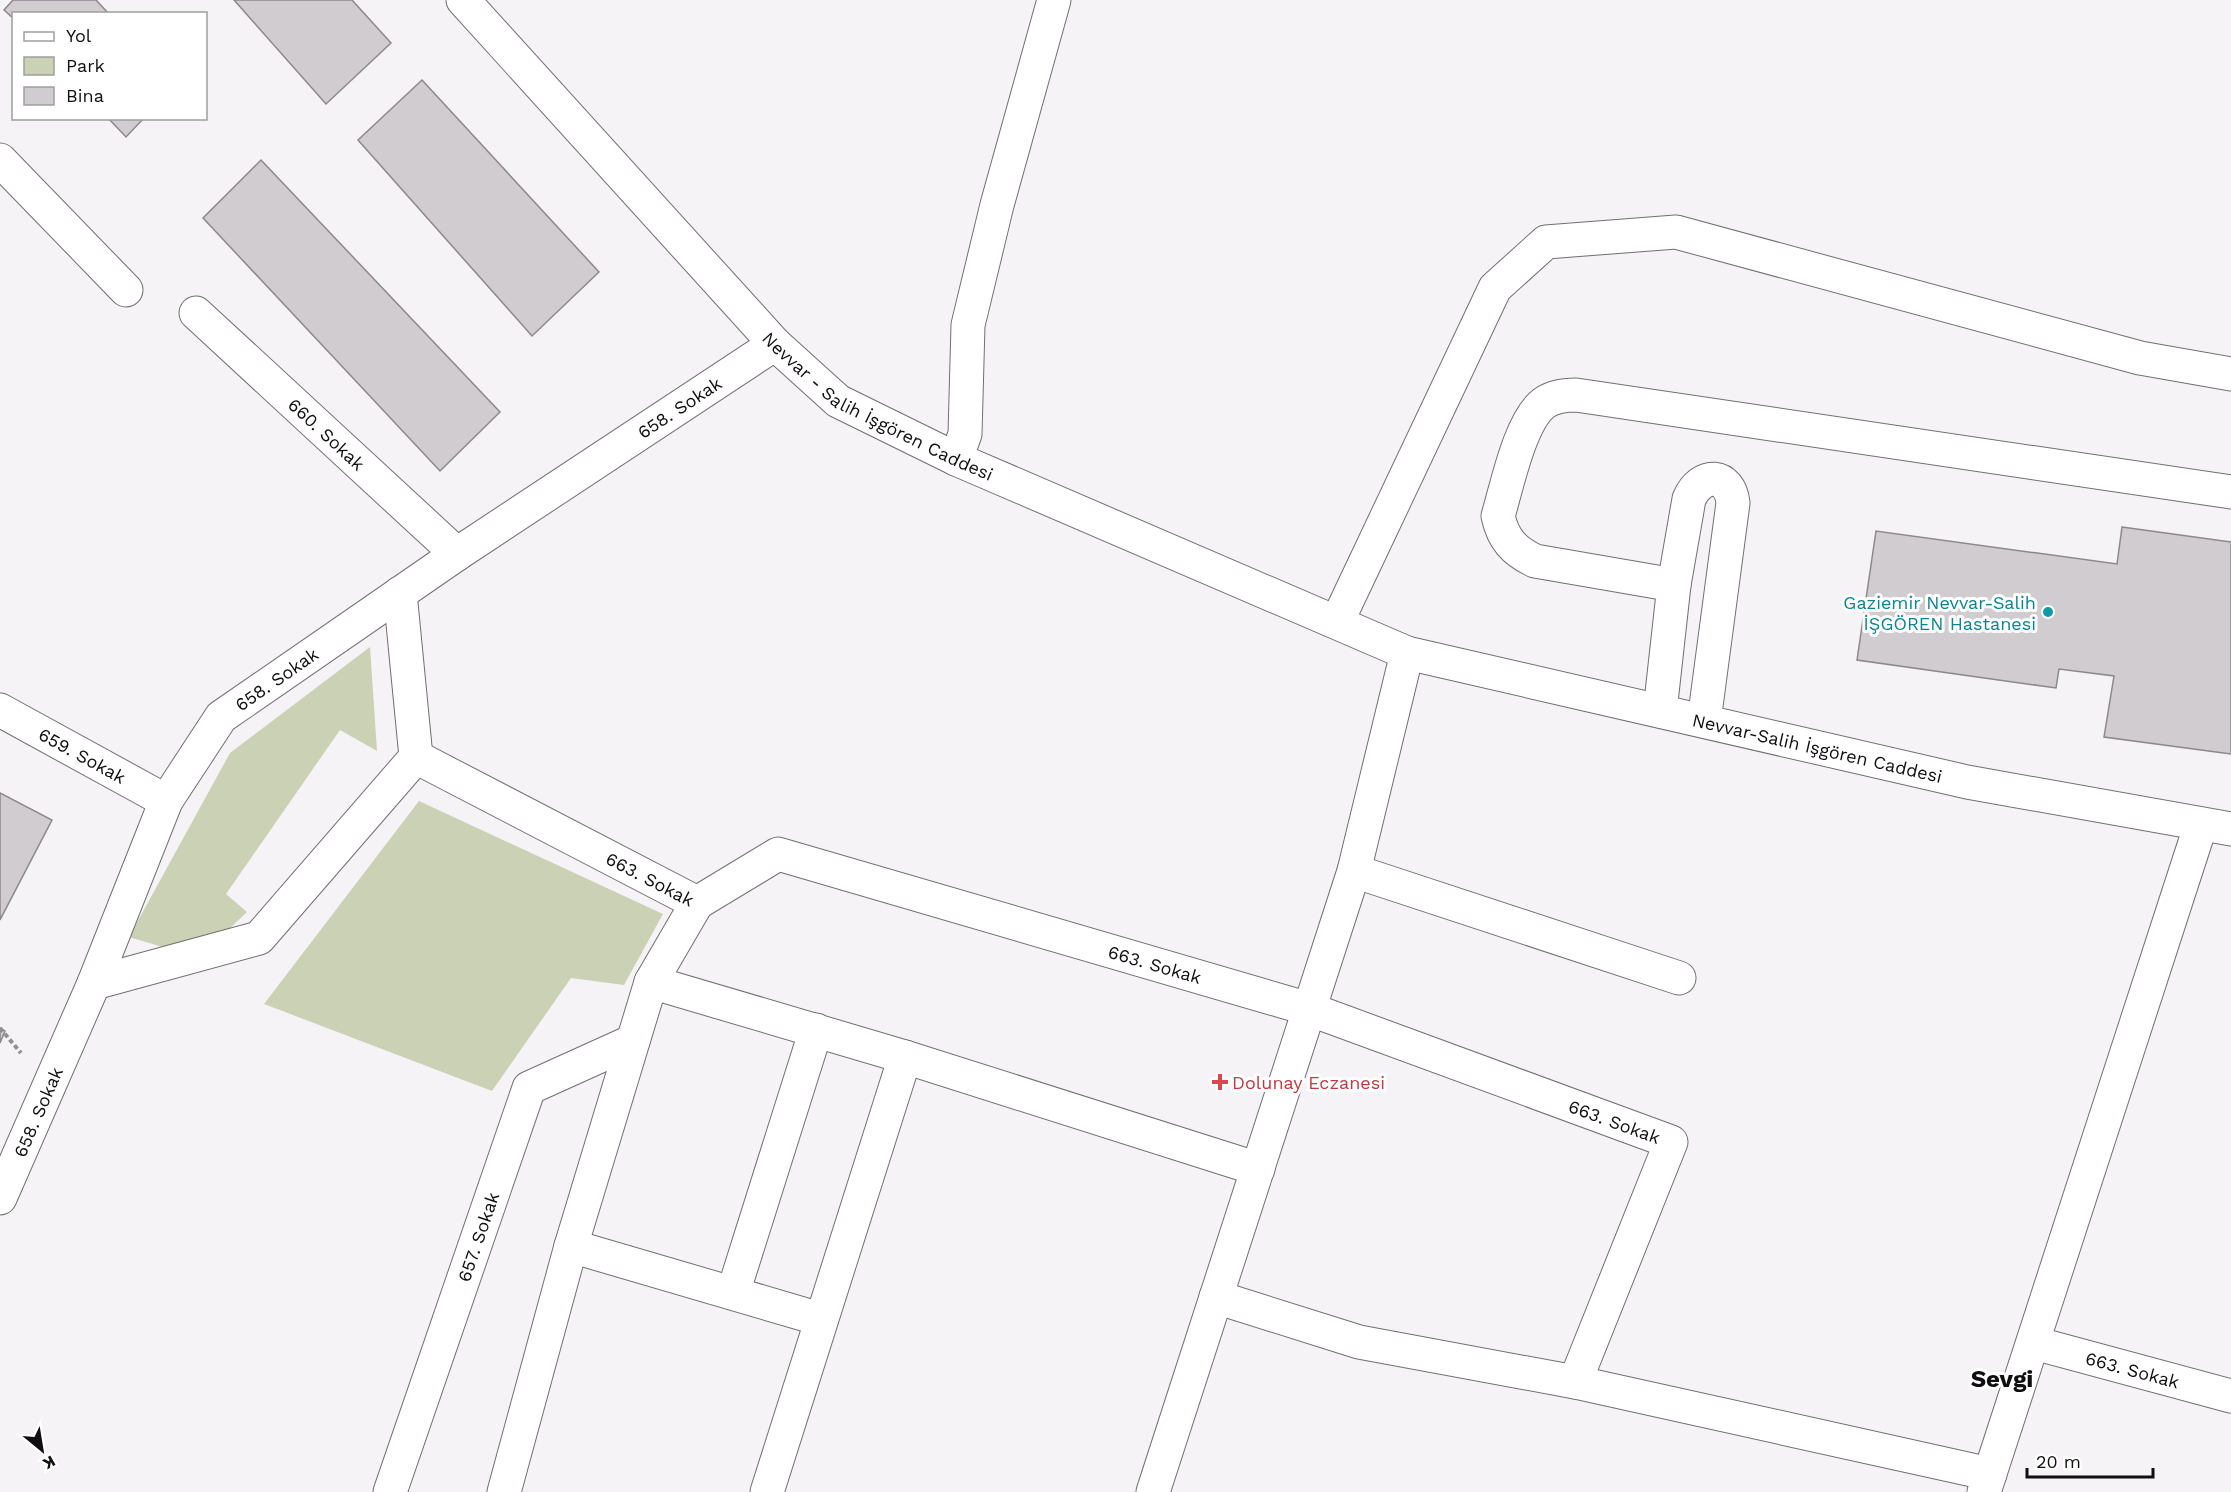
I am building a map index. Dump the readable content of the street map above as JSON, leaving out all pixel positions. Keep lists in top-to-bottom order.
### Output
{
  "streets": {
    "street": [
      "Nevvar - Salih İşgören Caddesi",
      "658. Sokak",
      "660. Sokak",
      "Nevvar-Salih İşgören Caddesi",
      "659. Sokak",
      "663. Sokak",
      "657. Sokak"
    ]
  },
  "crossings": [
    ["Nevvar - Salih İşgören Caddesi", "658. Sokak"],
    ["Nevvar - Salih İşgören Caddesi", "Nevvar-Salih İşgören Caddesi"],
    ["658. Sokak", "660. Sokak"],
    ["658. Sokak", "659. Sokak"]
  ],
  "districts": ["Sevgi"],
  "places": {
    "other": ["Gaziemir Nevvar-Salih İŞGÖREN Hastanesi"],
    "health": ["Dolunay Eczanesi"]
  },
  "legend": ["Yol", "Park", "Bina"],
  "scale_bar": "20 m",
  "north": "bottom right"
}
